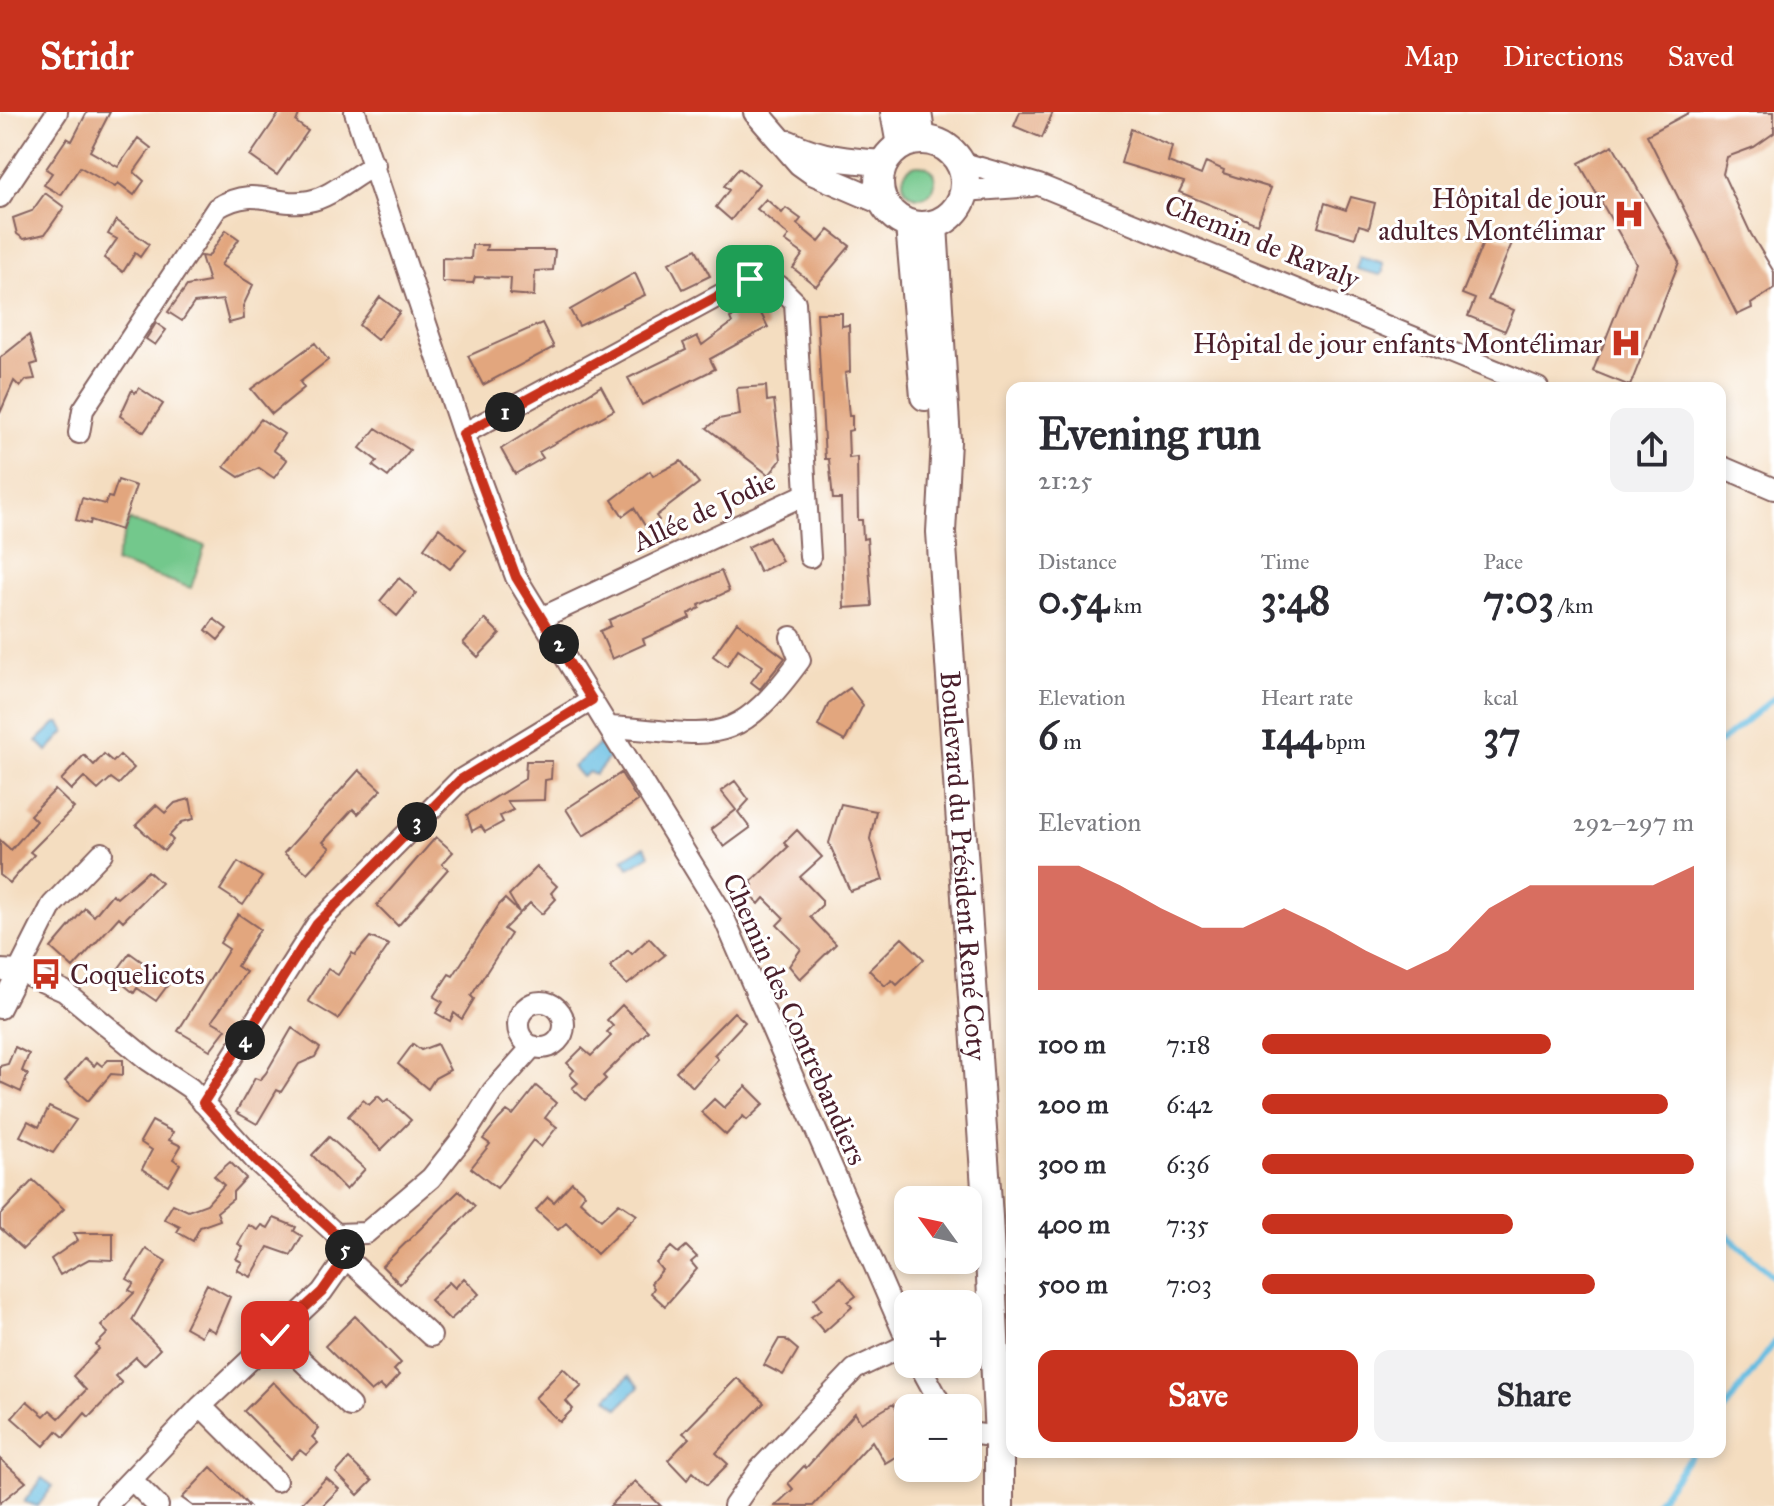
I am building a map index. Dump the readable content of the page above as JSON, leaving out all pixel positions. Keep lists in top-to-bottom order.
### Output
{
  "streets": {
    "main road": ["Boulevard du Président René Coty"],
    "street": ["Chemin de Ravaly", "Allée de Jodie", "Chemin des Contrebandiers"]
  },
  "crossings": [
    ["Chemin de Ravaly", "Boulevard du Président René Coty"],
    ["Allée de Jodie", "Chemin des Contrebandiers"]
  ],
  "places": {
    "hospital": ["Hôpital de jour adultes Montélimar", "Hôpital de jour enfants Montélimar"],
    "bus stop": ["Coquelicots"]
  },
  "north": "top left",
  "page": {
    "header": "Stridr",
    "nav": ["Map", "Directions", "Saved"],
    "heading": ["Evening run", "21:25"],
    "pins": [
      "1",
      "2",
      "3",
      "4",
      "5"
    ],
    "stats": [
      ["Distance", "0.54 km"],
      ["Time", "3:48"],
      ["Pace", "7:03 /km"],
      ["Elevation", "6 m"],
      ["Heart rate", "144 bpm"],
      ["kcal", "37"]
    ],
    "chart": ["Elevation", "292–297 m"],
    "list": [
      {
        "name": "100 m",
        "note": "7:18"
      },
      {
        "name": "200 m",
        "note": "6:42"
      },
      {
        "name": "300 m",
        "note": "6:36"
      },
      {
        "name": "400 m",
        "note": "7:35"
      },
      {
        "name": "500 m",
        "note": "7:03"
      }
    ],
    "map_buttons": ["+", "−"],
    "buttons": ["Save", "Share"]
  }
}
